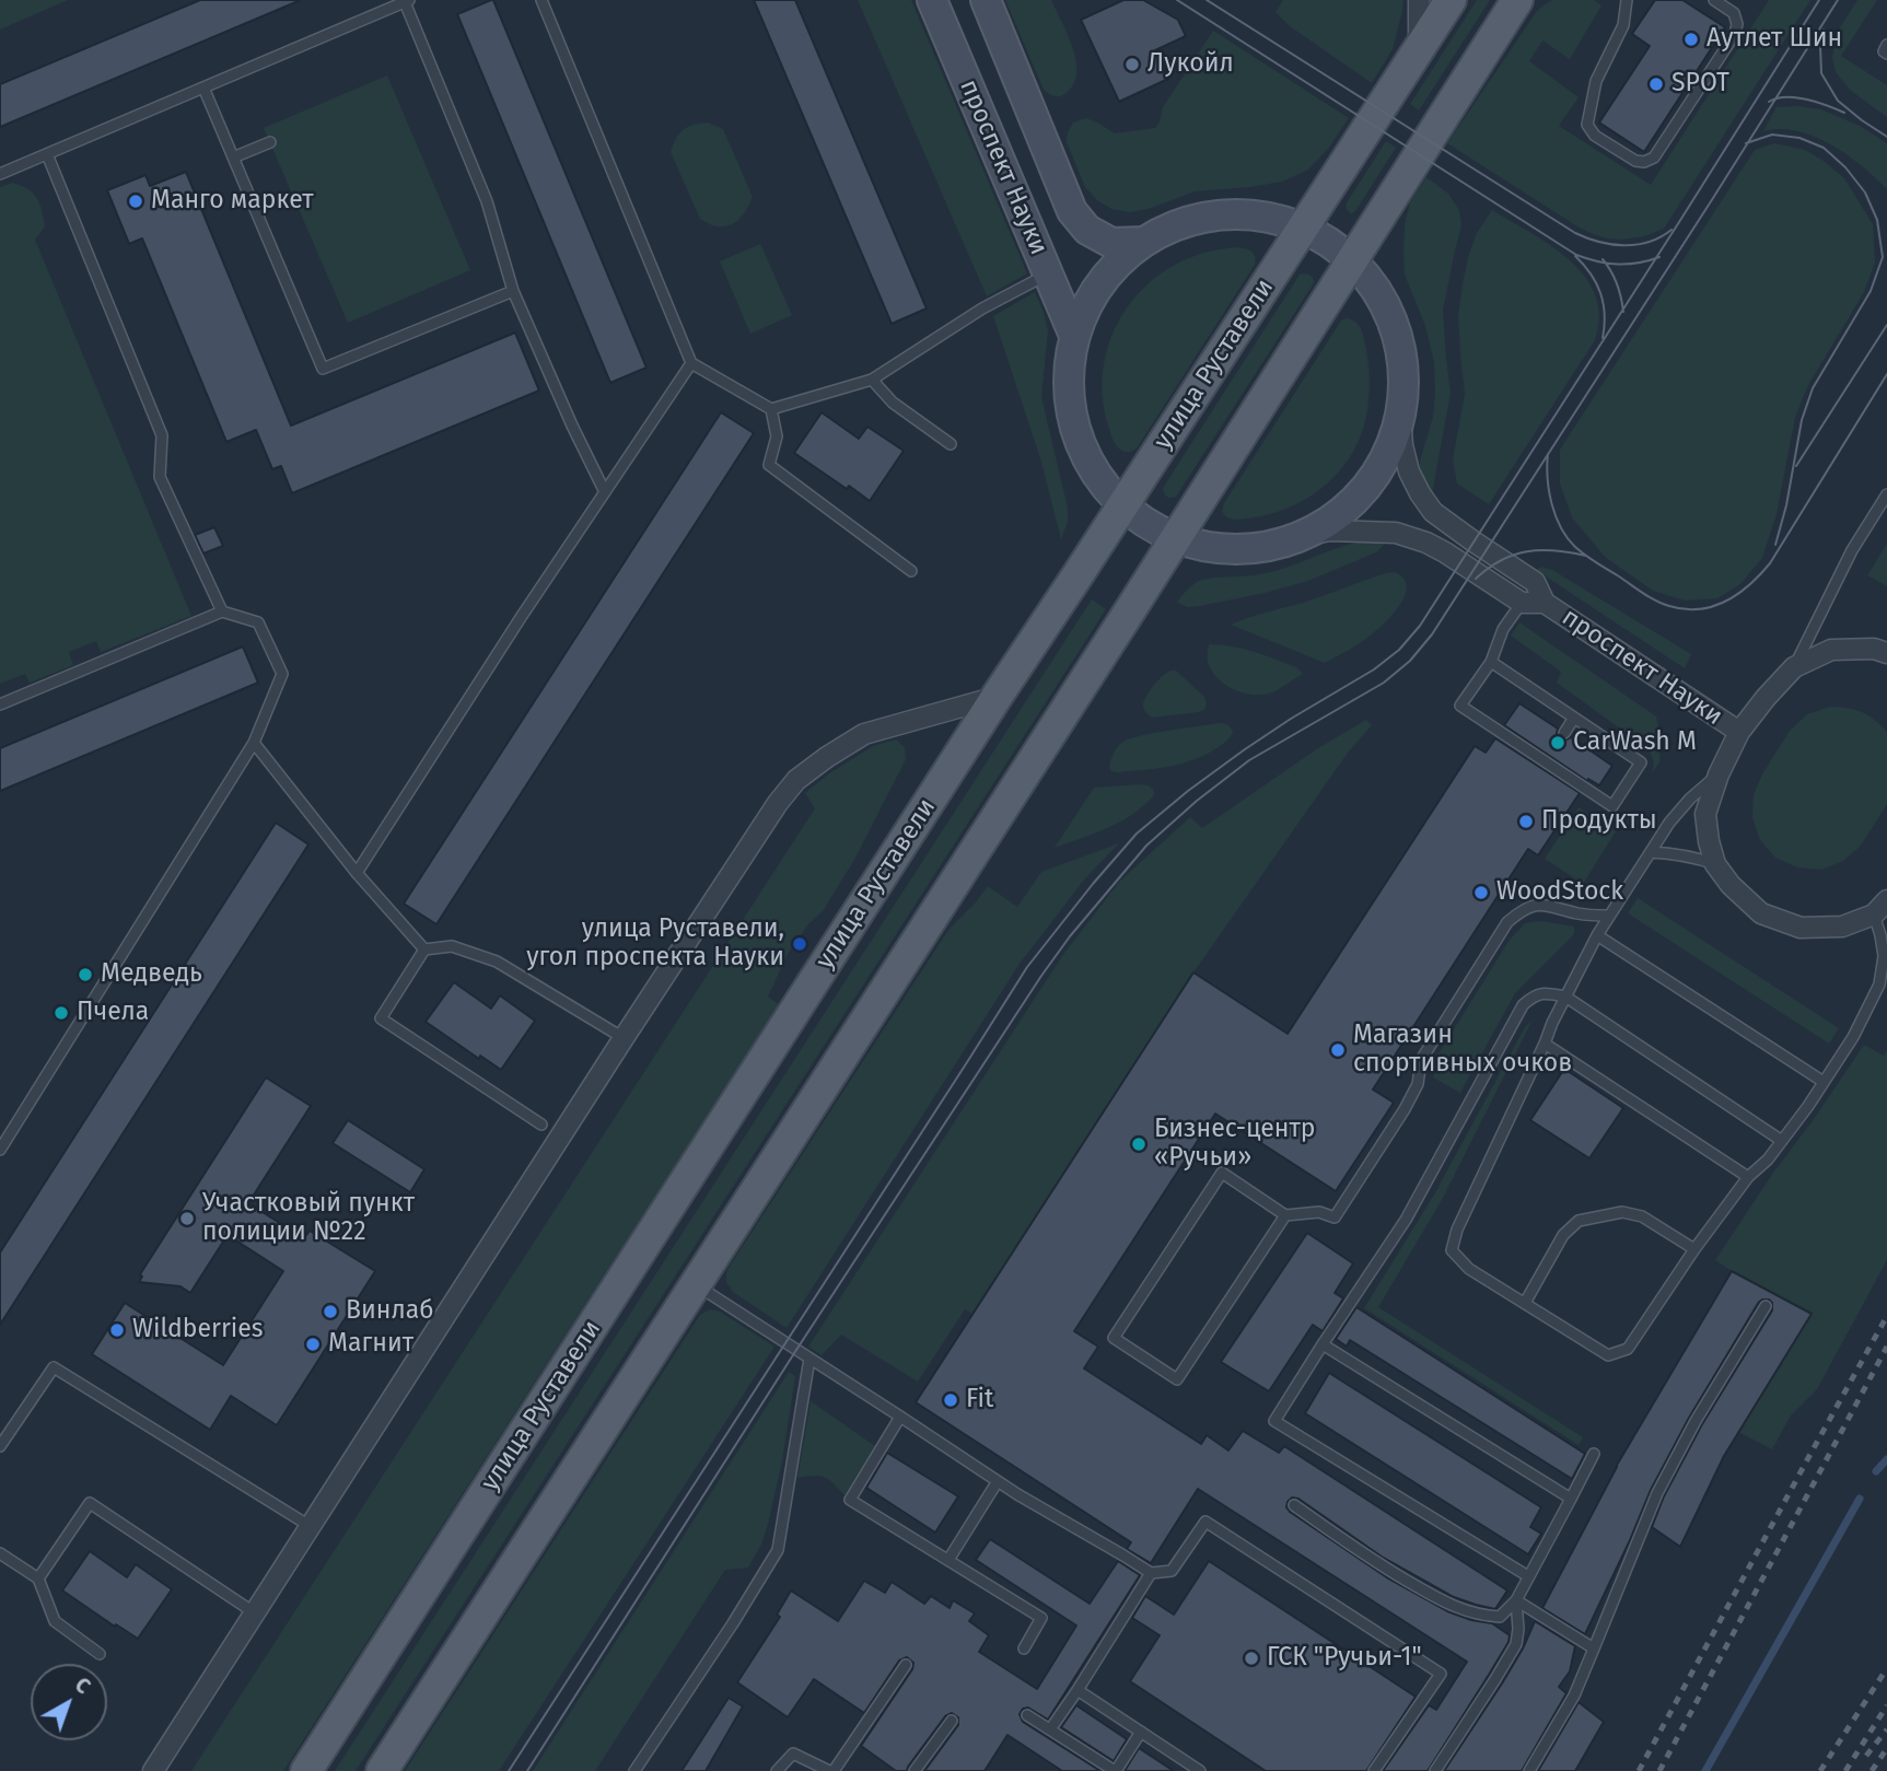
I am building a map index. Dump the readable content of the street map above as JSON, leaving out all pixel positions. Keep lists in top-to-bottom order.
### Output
{
  "streets": {
    "main road": ["проспект Науки", "улица Руставели"]
  },
  "crossings": [
    ["проспект Науки", "улица Руставели"]
  ],
  "places": [
    "Аутлет Шин",
    "Лукойл",
    "SPOT",
    "Манго маркет",
    "CarWash M",
    "Продукты",
    "WoodStock",
    "улица Руставели, угол проспекта Науки",
    "Медведь",
    "Пчела",
    "Магазин спортивных очков",
    "Бизнес-центр «Ручьи»",
    "Участковый пункт полиции №22",
    "Винлаб",
    "Wildberries",
    "Магнит",
    "Fit",
    "ГСК \"Ручьи-1\""
  ],
  "north": "top right"
}
